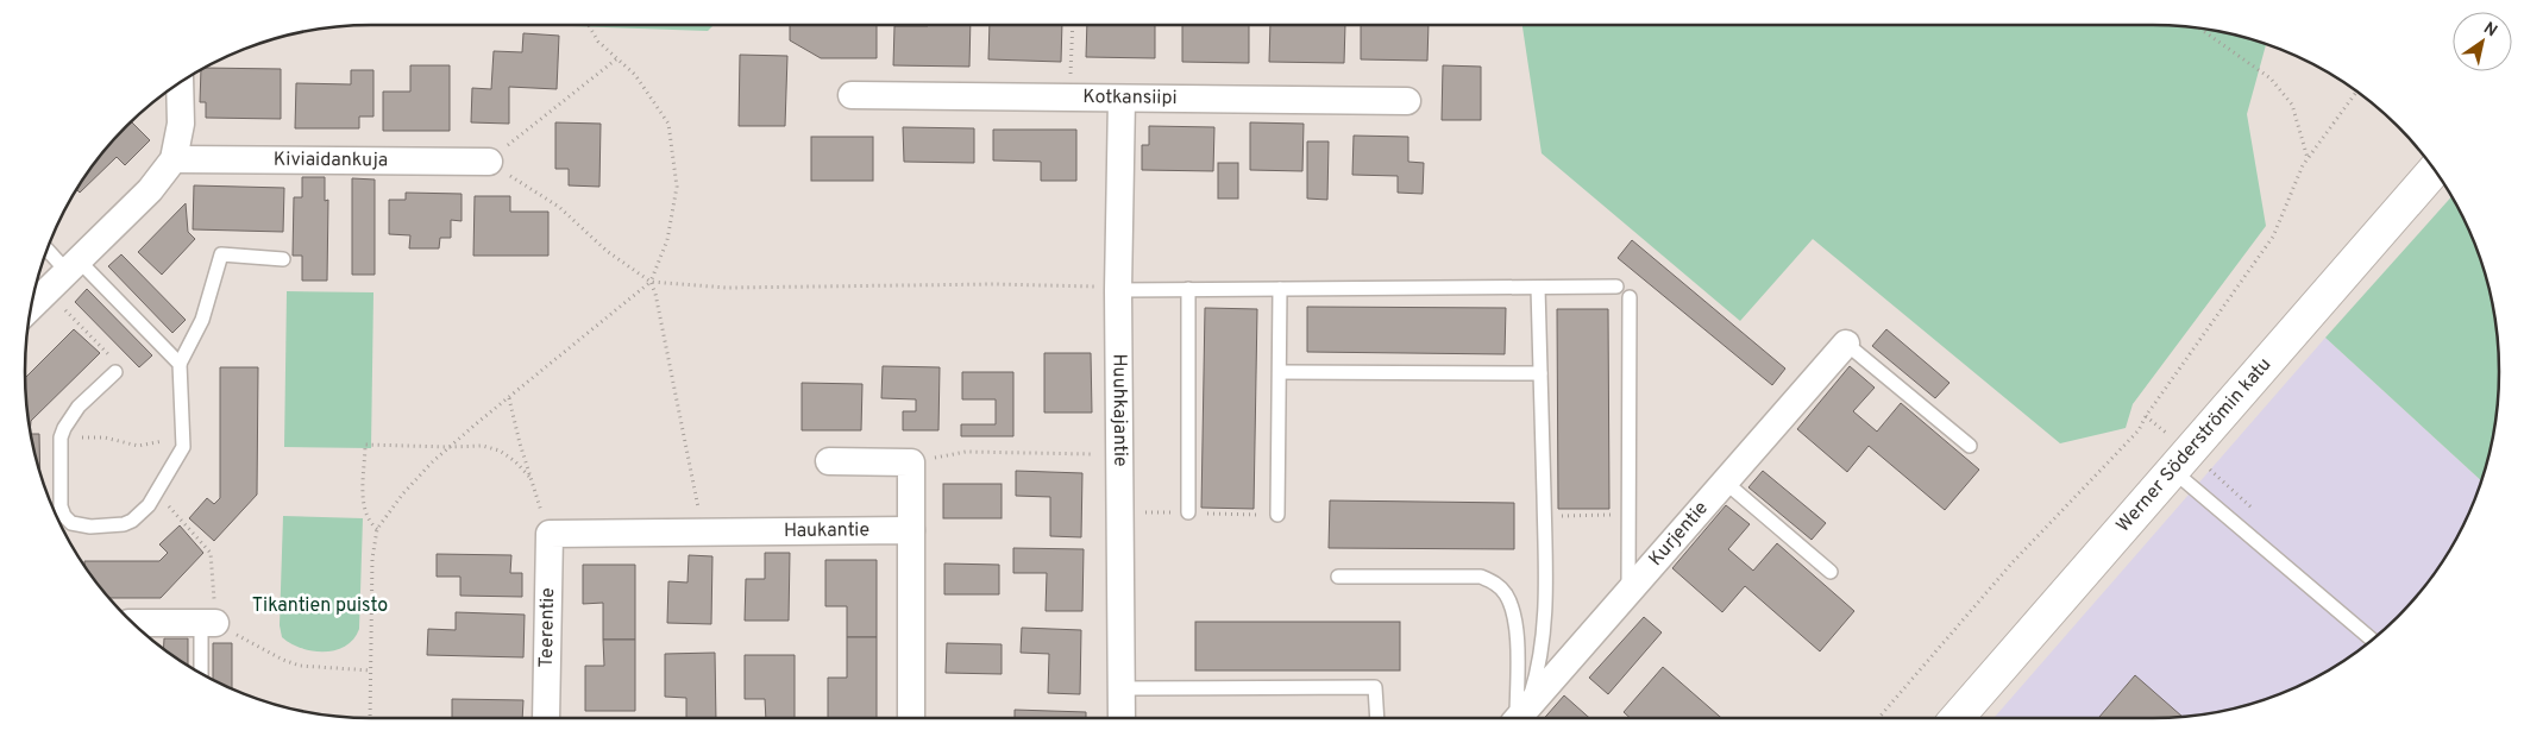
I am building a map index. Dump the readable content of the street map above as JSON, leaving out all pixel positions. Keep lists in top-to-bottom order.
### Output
{
  "streets": {
    "street": [
      "Kotkansiipi",
      "Kiviaidankuja",
      "Huuhkajantie",
      "Werner Söderströmin katu",
      "Haukantie",
      "Kurjentie",
      "Teerentie"
    ]
  },
  "crossings": [
    ["Kotkansiipi", "Huuhkajantie"],
    ["Haukantie", "Teerentie"]
  ],
  "parks": ["Tikantien puisto"],
  "north": "top right"
}
